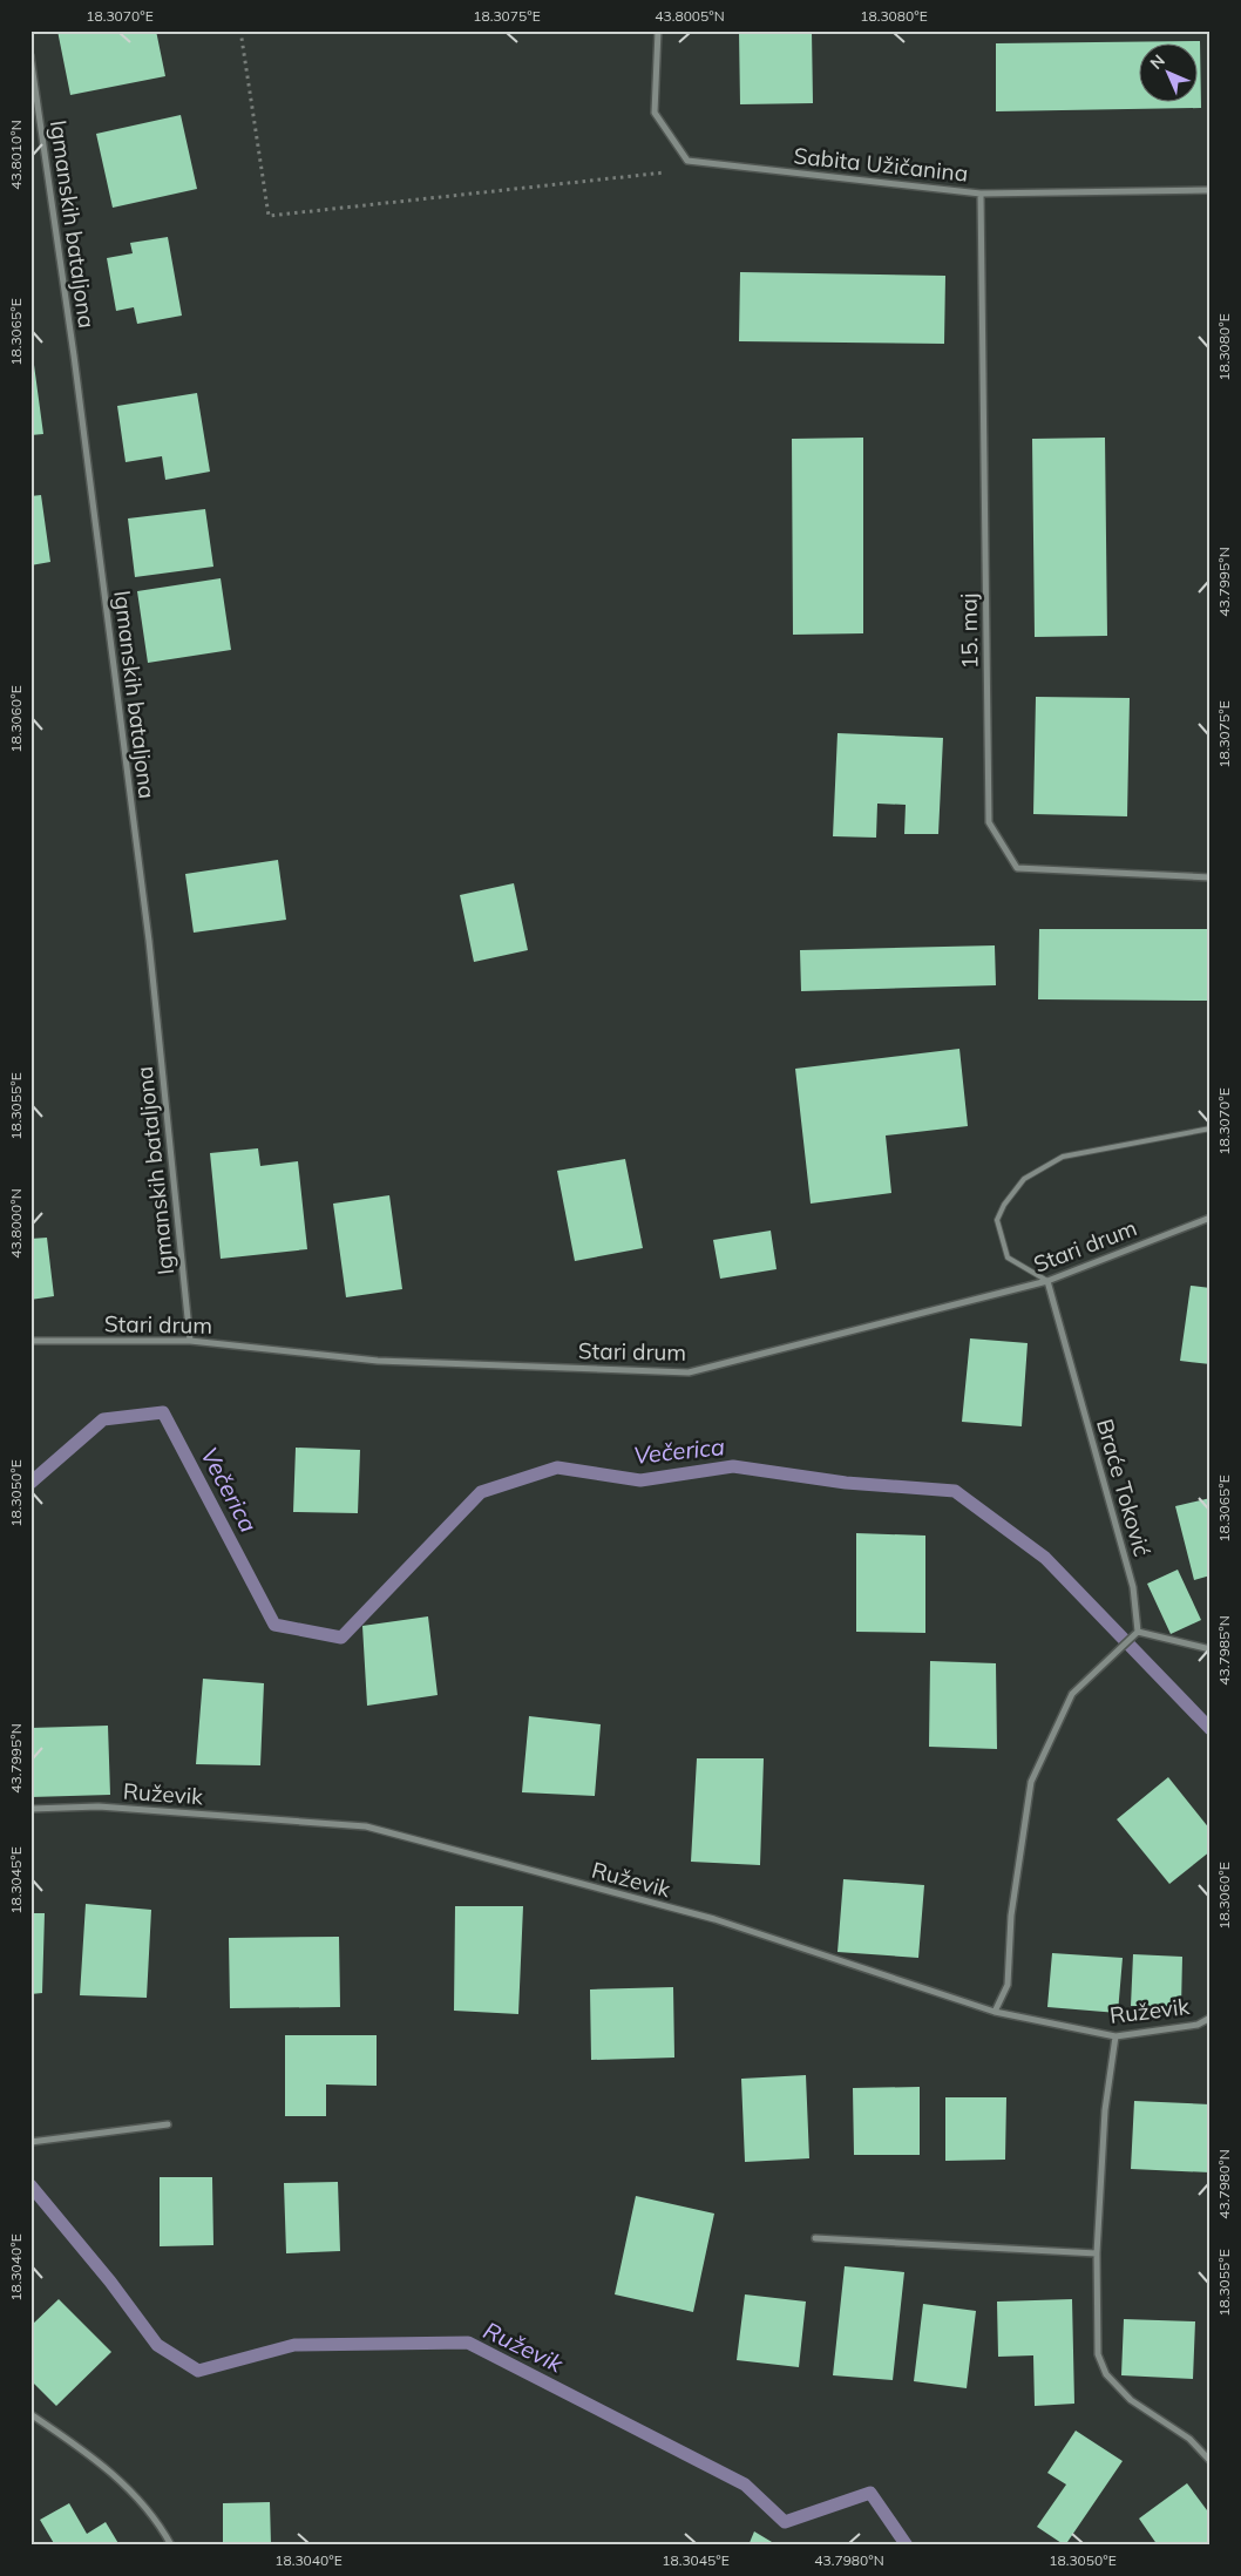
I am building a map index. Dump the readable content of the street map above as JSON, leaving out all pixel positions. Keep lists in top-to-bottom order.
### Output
{
  "streets": {
    "street": [
      "Sabita Užičanina",
      "Igmanskih bataljona",
      "15. maj",
      "Stari drum",
      "Braće Toković",
      "Ruževik"
    ]
  },
  "crossings": [
    ["Sabita Užičanina", "15. maj"],
    ["Igmanskih bataljona", "Stari drum"],
    ["Stari drum", "Braće Toković"]
  ],
  "water": ["Večerica", "Ruževik"],
  "north": "top left",
  "coordinates": [
    "18.3070°E",
    "18.3075°E",
    "43.8005°N",
    "18.3080°E",
    "43.8010°N",
    "18.3065°E",
    "43.7995°N",
    "18.3060°E",
    "18.3055°E",
    "43.8000°N",
    "18.3050°E",
    "43.7985°N",
    "18.3045°E",
    "43.7980°N",
    "18.3040°E"
  ]
}
